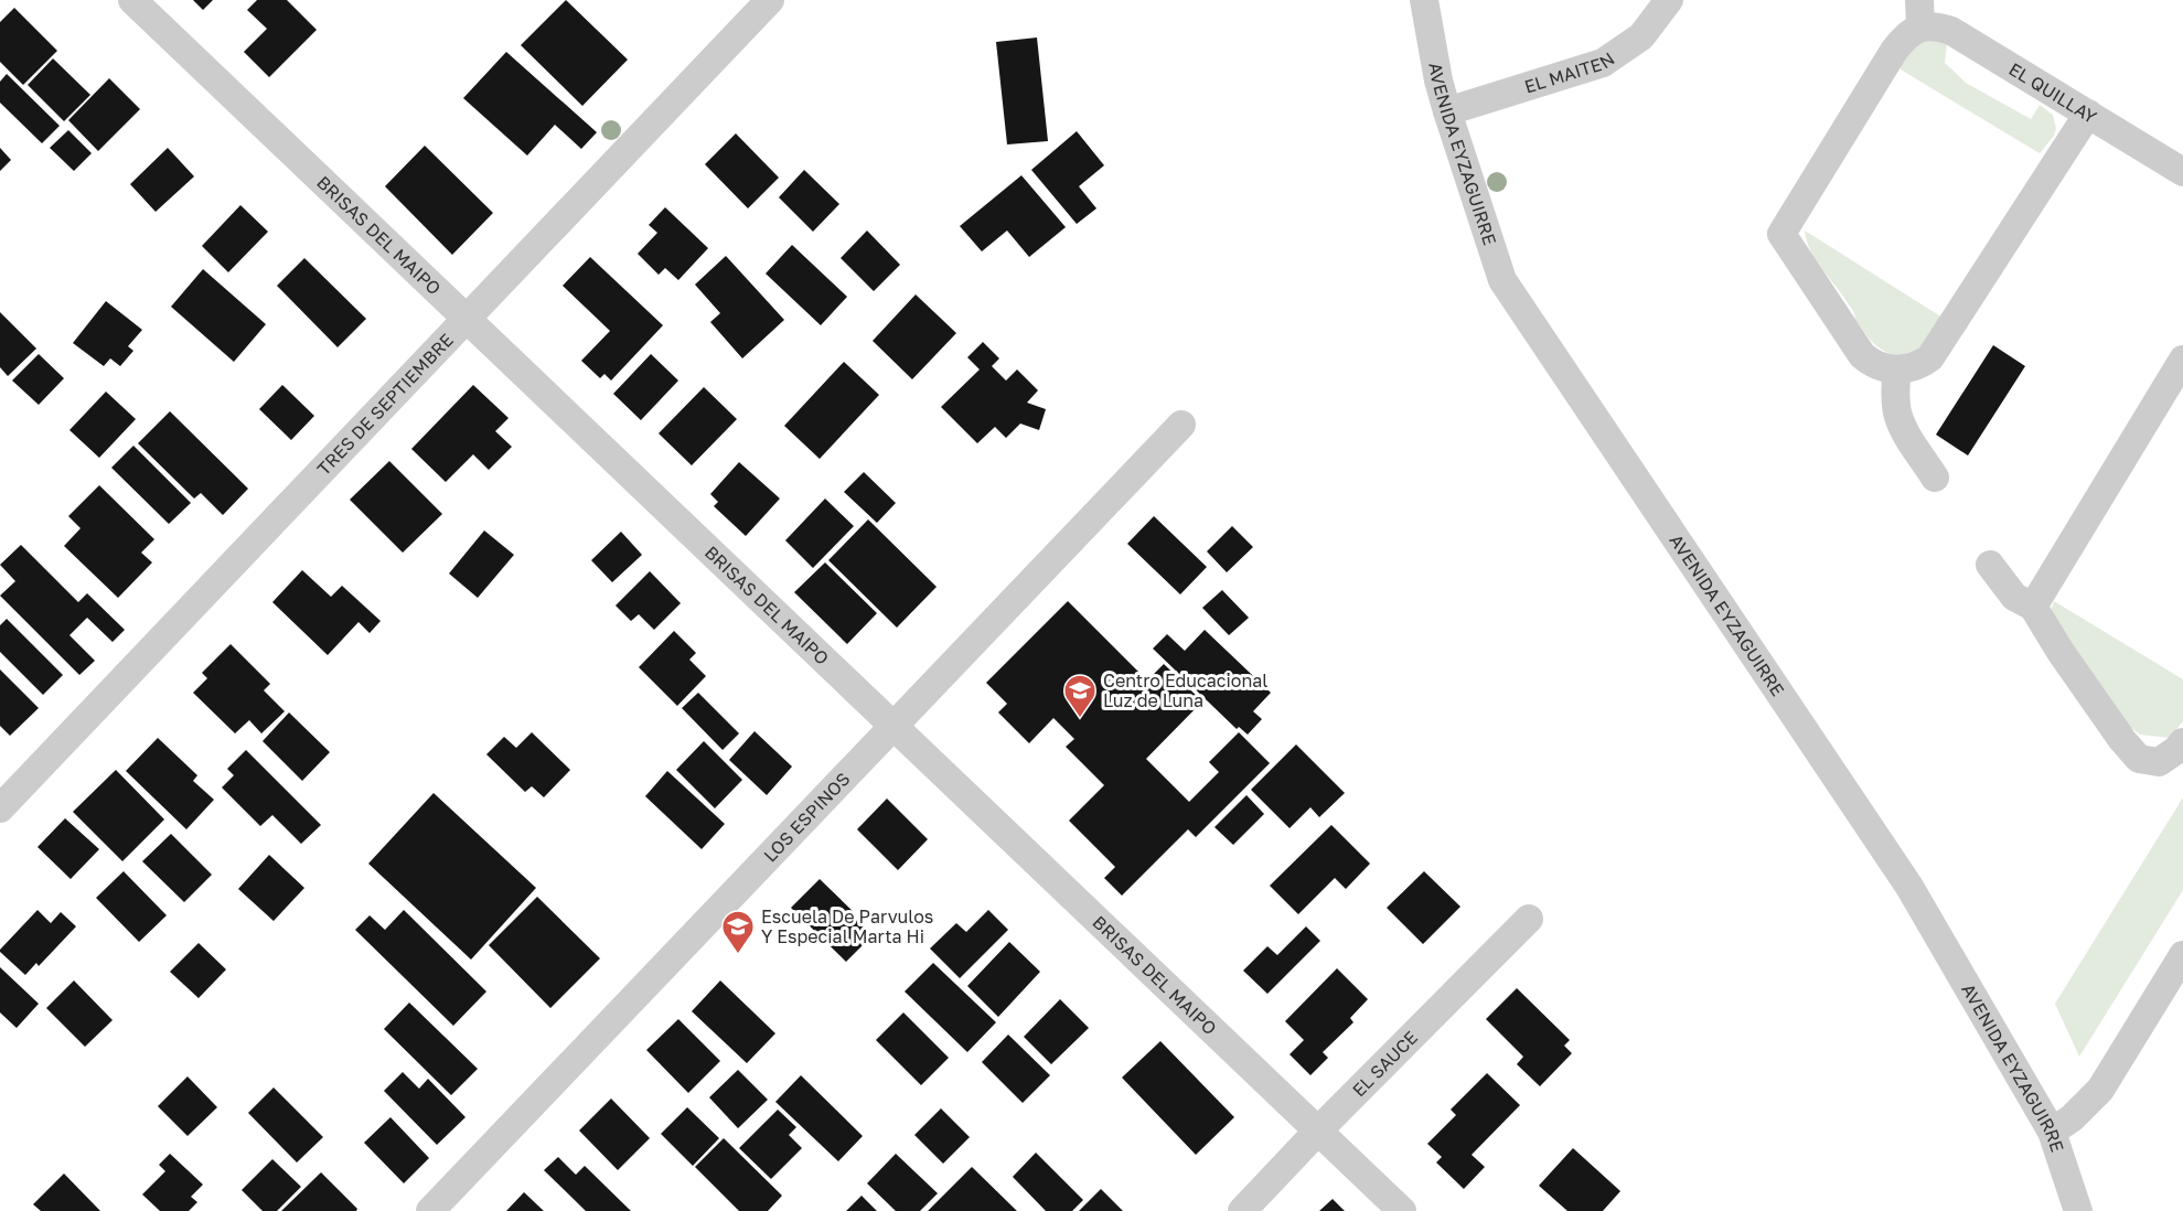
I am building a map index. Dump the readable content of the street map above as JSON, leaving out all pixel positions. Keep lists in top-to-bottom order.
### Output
{
  "streets": {
    "street": [
      "EL MAITEN",
      "EL QUILLAY",
      "AVENIDA EYZAGUIRRE",
      "BRISAS DEL MAIPO",
      "TRES DE SEPTIEMBRE",
      "LOS ESPINOS",
      "EL SAUCE"
    ]
  },
  "crossings": [
    ["EL MAITEN", "AVENIDA EYZAGUIRRE"],
    ["BRISAS DEL MAIPO", "TRES DE SEPTIEMBRE"],
    ["BRISAS DEL MAIPO", "LOS ESPINOS"],
    ["BRISAS DEL MAIPO", "EL SAUCE"]
  ],
  "places": {
    "school or university": ["Centro Educacional Luz de Luna", "Escuela De Parvulos Y Especial Marta Hi"]
  }
}
